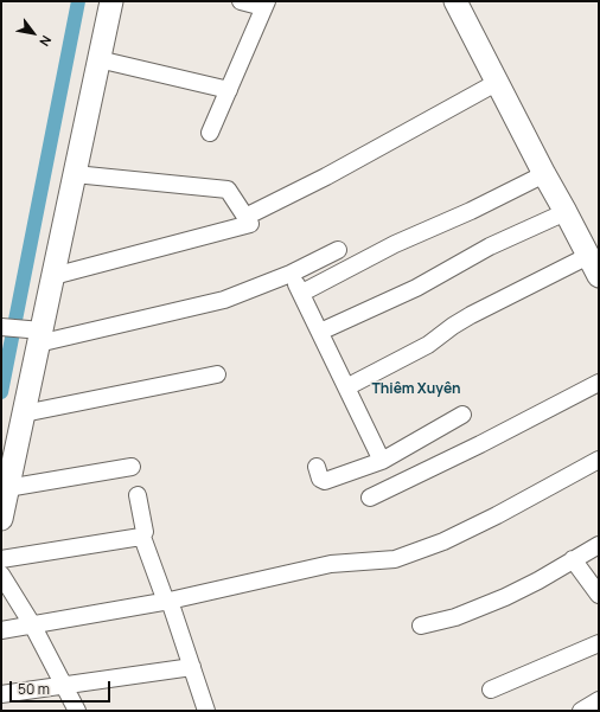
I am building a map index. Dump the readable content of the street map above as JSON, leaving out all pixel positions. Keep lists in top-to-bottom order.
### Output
{
  "districts": ["Thiêm Xuyên"],
  "scale_bar": "50 m",
  "north": "bottom right"
}
